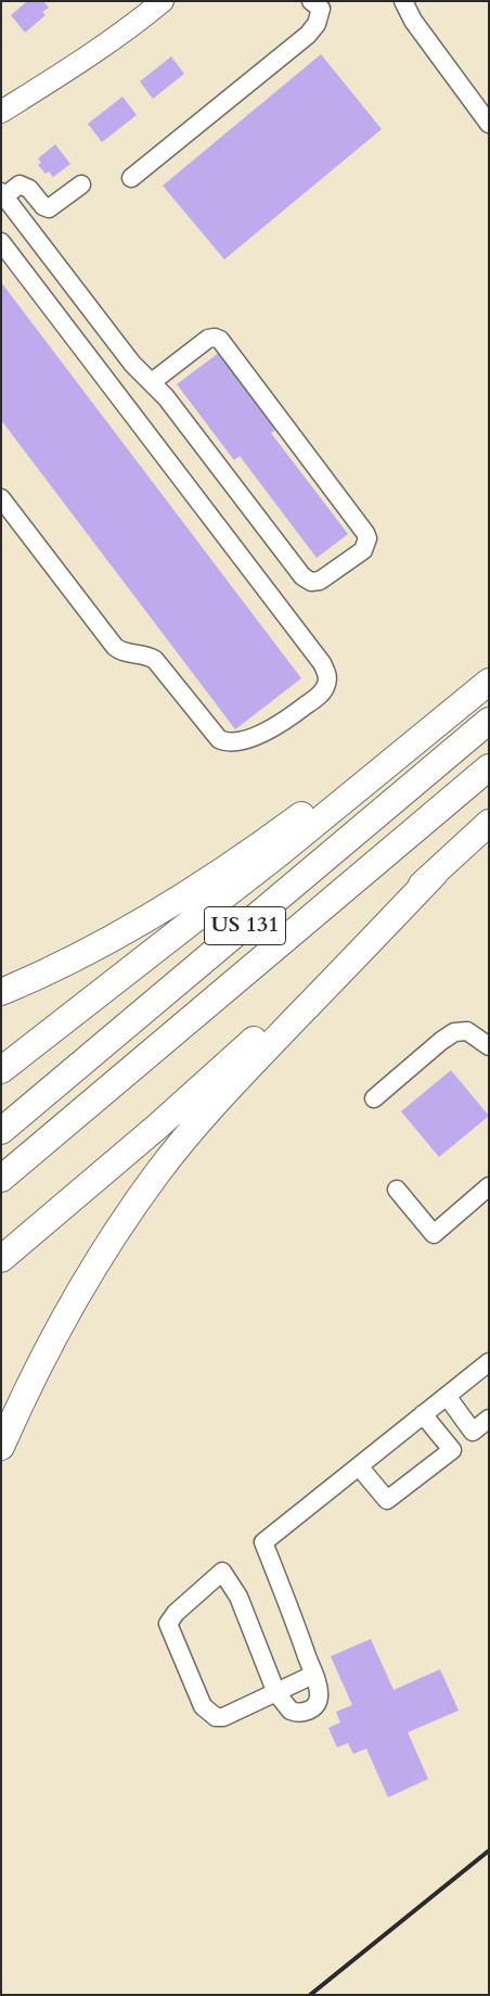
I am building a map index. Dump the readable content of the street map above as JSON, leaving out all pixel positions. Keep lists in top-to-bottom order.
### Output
{
  "streets": {
    "highway": ["US 131"]
  }
}
